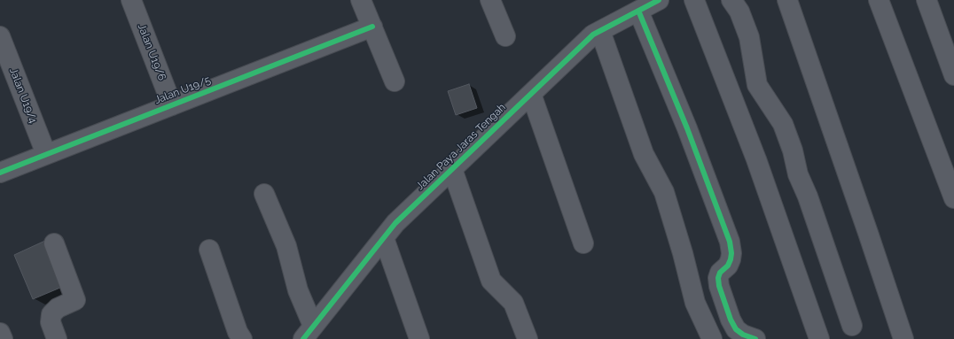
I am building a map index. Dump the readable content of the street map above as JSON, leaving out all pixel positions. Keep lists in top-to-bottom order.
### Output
{
  "streets": {
    "street": [
      "Jalan U19/6",
      "Jalan U19/5",
      "Jalan U19/4",
      "Jalan Paya Jaras Tengah"
    ]
  },
  "crossings": [
    ["Jalan U19/6", "Jalan U19/5"],
    ["Jalan U19/5", "Jalan U19/4"]
  ]
}
